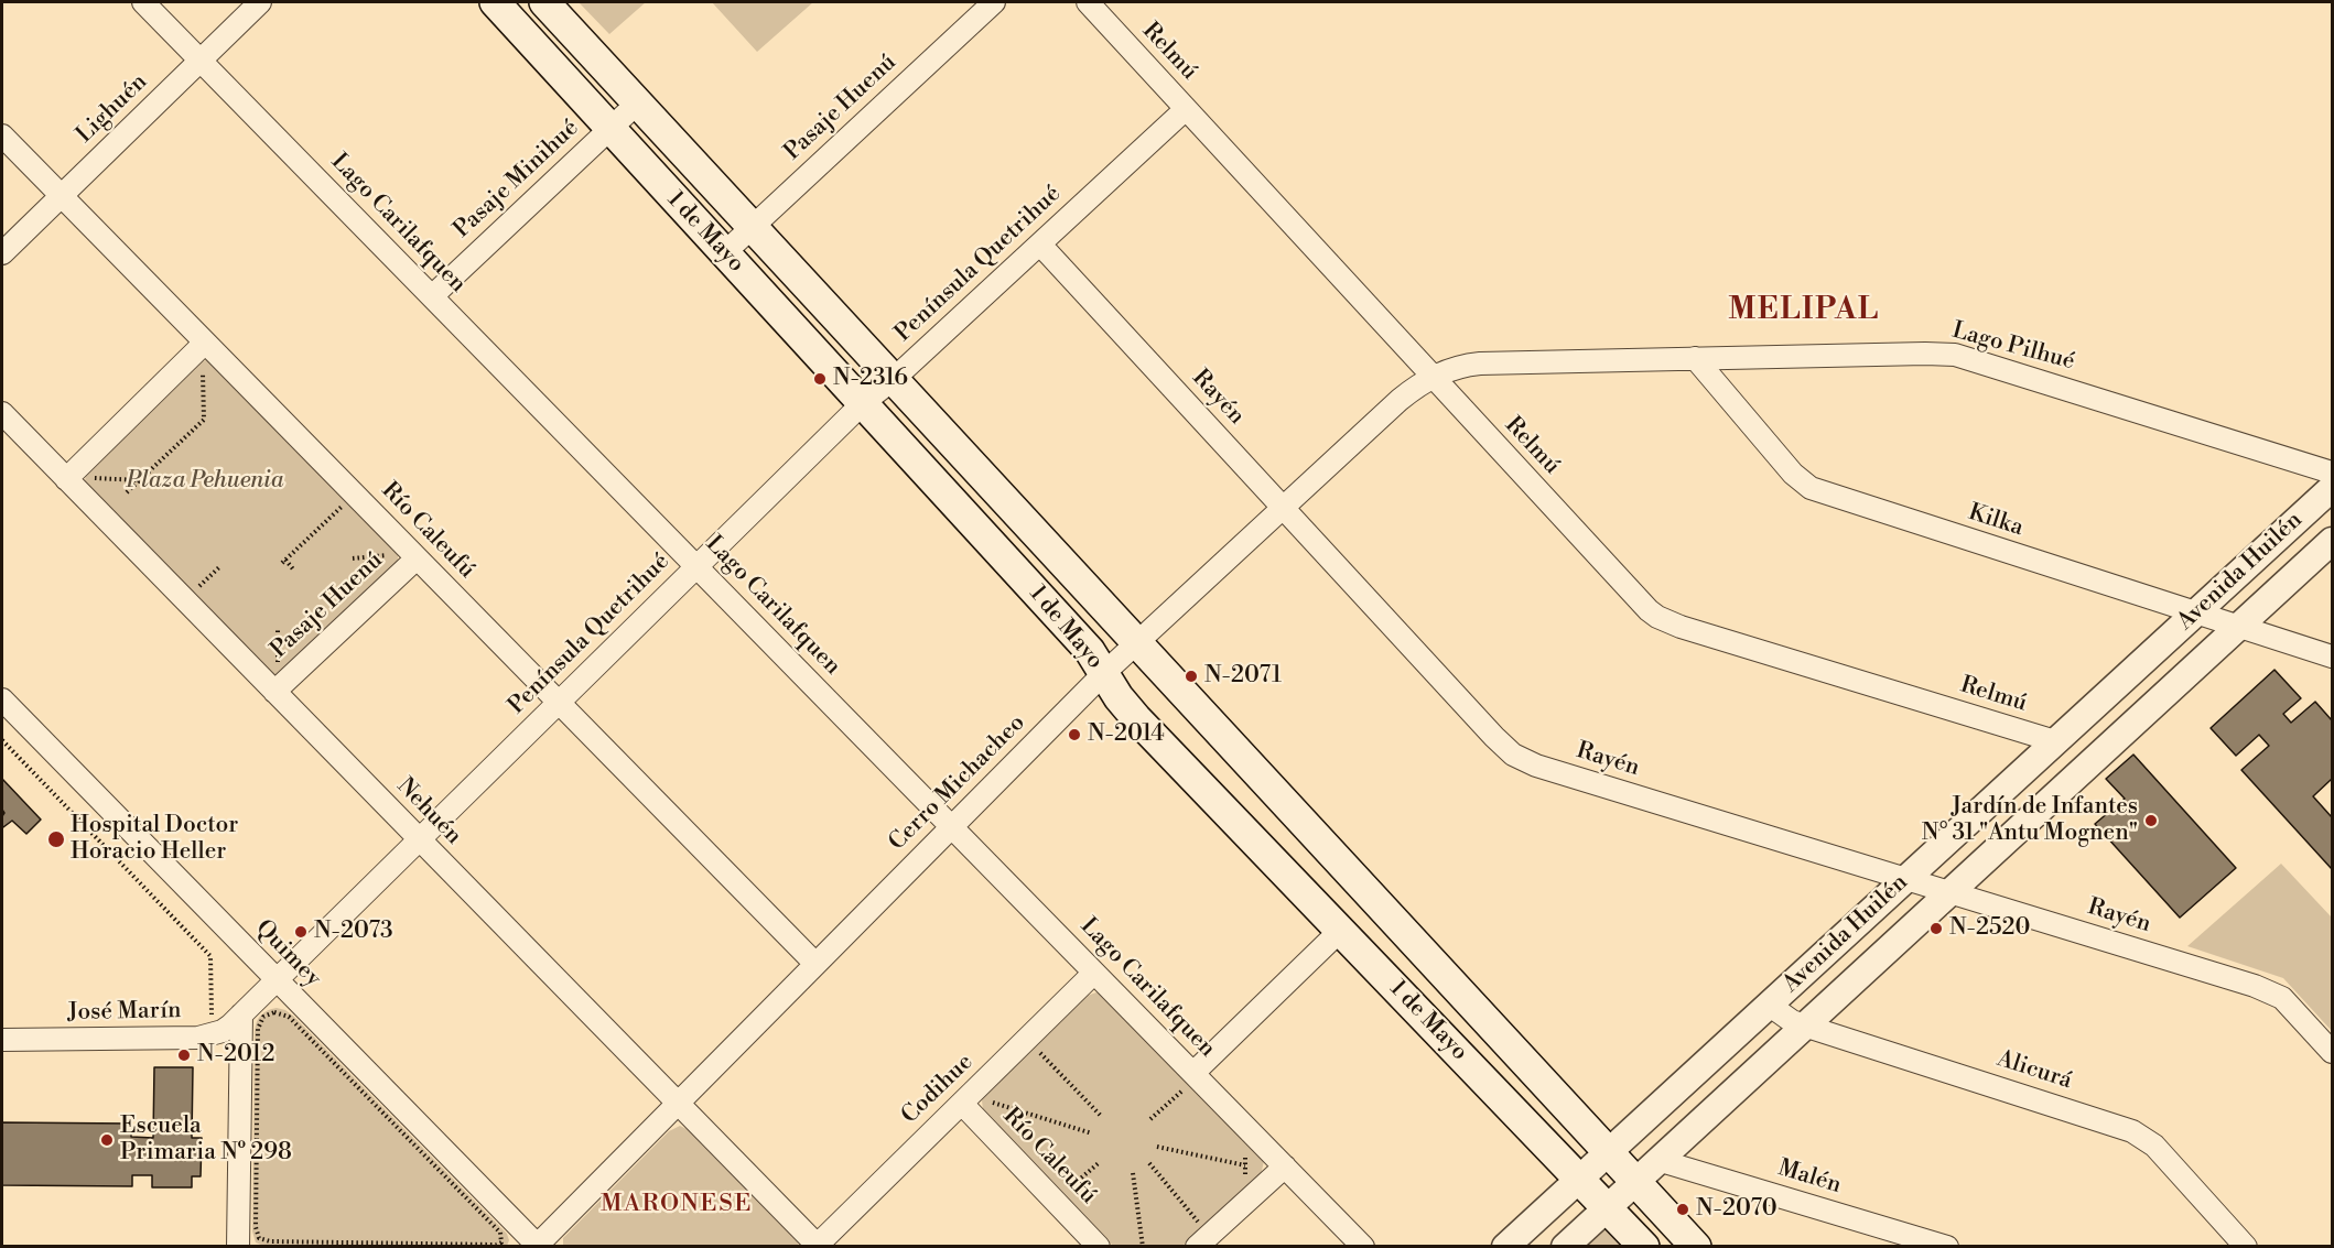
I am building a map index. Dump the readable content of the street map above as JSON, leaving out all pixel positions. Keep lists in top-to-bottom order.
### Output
{
  "streets": {
    "main road": ["1 de Mayo"],
    "street": [
      "Relmú",
      "Pasaje Huenú",
      "Lighuén",
      "Pasaje Minihué",
      "Lago Carilafquen",
      "Península Quetrihué",
      "Lago Pilhué",
      "Rayén",
      "Kilka",
      "Río Caleufú",
      "Avenida Huilén",
      "Cerro Michacheo",
      "Nehuén",
      "Quimey",
      "José Marín",
      "Alicurá",
      "Codihue",
      "Malén"
    ]
  },
  "crossings": [
    ["Relmú", "Península Quetrihué"],
    ["Relmú", "Lago Pilhué"],
    ["Relmú", "Avenida Huilén"],
    ["Relmú", "Cerro Michacheo"],
    ["Pasaje Huenú", "1 de Mayo"],
    ["Pasaje Huenú", "Río Caleufú"],
    ["Pasaje Huenú", "Nehuén"],
    ["Lighuén", "Lago Carilafquen"],
    ["Lighuén", "Río Caleufú"],
    ["Pasaje Minihué", "Lago Carilafquen"],
    ["Pasaje Minihué", "1 de Mayo"],
    ["Lago Carilafquen", "Península Quetrihué"],
    ["Lago Carilafquen", "Cerro Michacheo"],
    ["Lago Carilafquen", "Codihue"],
    ["1 de Mayo", "Península Quetrihué"],
    ["1 de Mayo", "Avenida Huilén"],
    ["1 de Mayo", "Cerro Michacheo"],
    ["Península Quetrihué", "Rayén"],
    ["Península Quetrihué", "Río Caleufú"],
    ["Península Quetrihué", "Nehuén"],
    ["Península Quetrihué", "Quimey"],
    ["Península Quetrihué", "José Marín"],
    ["Lago Pilhué", "Kilka"],
    ["Lago Pilhué", "Cerro Michacheo"],
    ["Rayén", "Avenida Huilén"],
    ["Rayén", "Cerro Michacheo"],
    ["Kilka", "Avenida Huilén"],
    ["Río Caleufú", "Cerro Michacheo"],
    ["Río Caleufú", "Codihue"],
    ["Avenida Huilén", "Alicurá"],
    ["Avenida Huilén", "Malén"],
    ["Cerro Michacheo", "Nehuén"],
    ["Cerro Michacheo", "Quimey"],
    ["Nehuén", "Codihue"]
  ],
  "districts": ["MELIPAL", "MARONESE"],
  "parks": ["Plaza Pehuenia"],
  "places": [
    "N-2316",
    "N-2071",
    "N-2014",
    "Jardín de Infantes N° 31 \"Antu Mognen\"",
    "Hospital Doctor Horacio Heller",
    "N-2520",
    "N-2073",
    "N-2012",
    "Escuela Primaria Nº 298",
    "N-2070"
  ]
}
